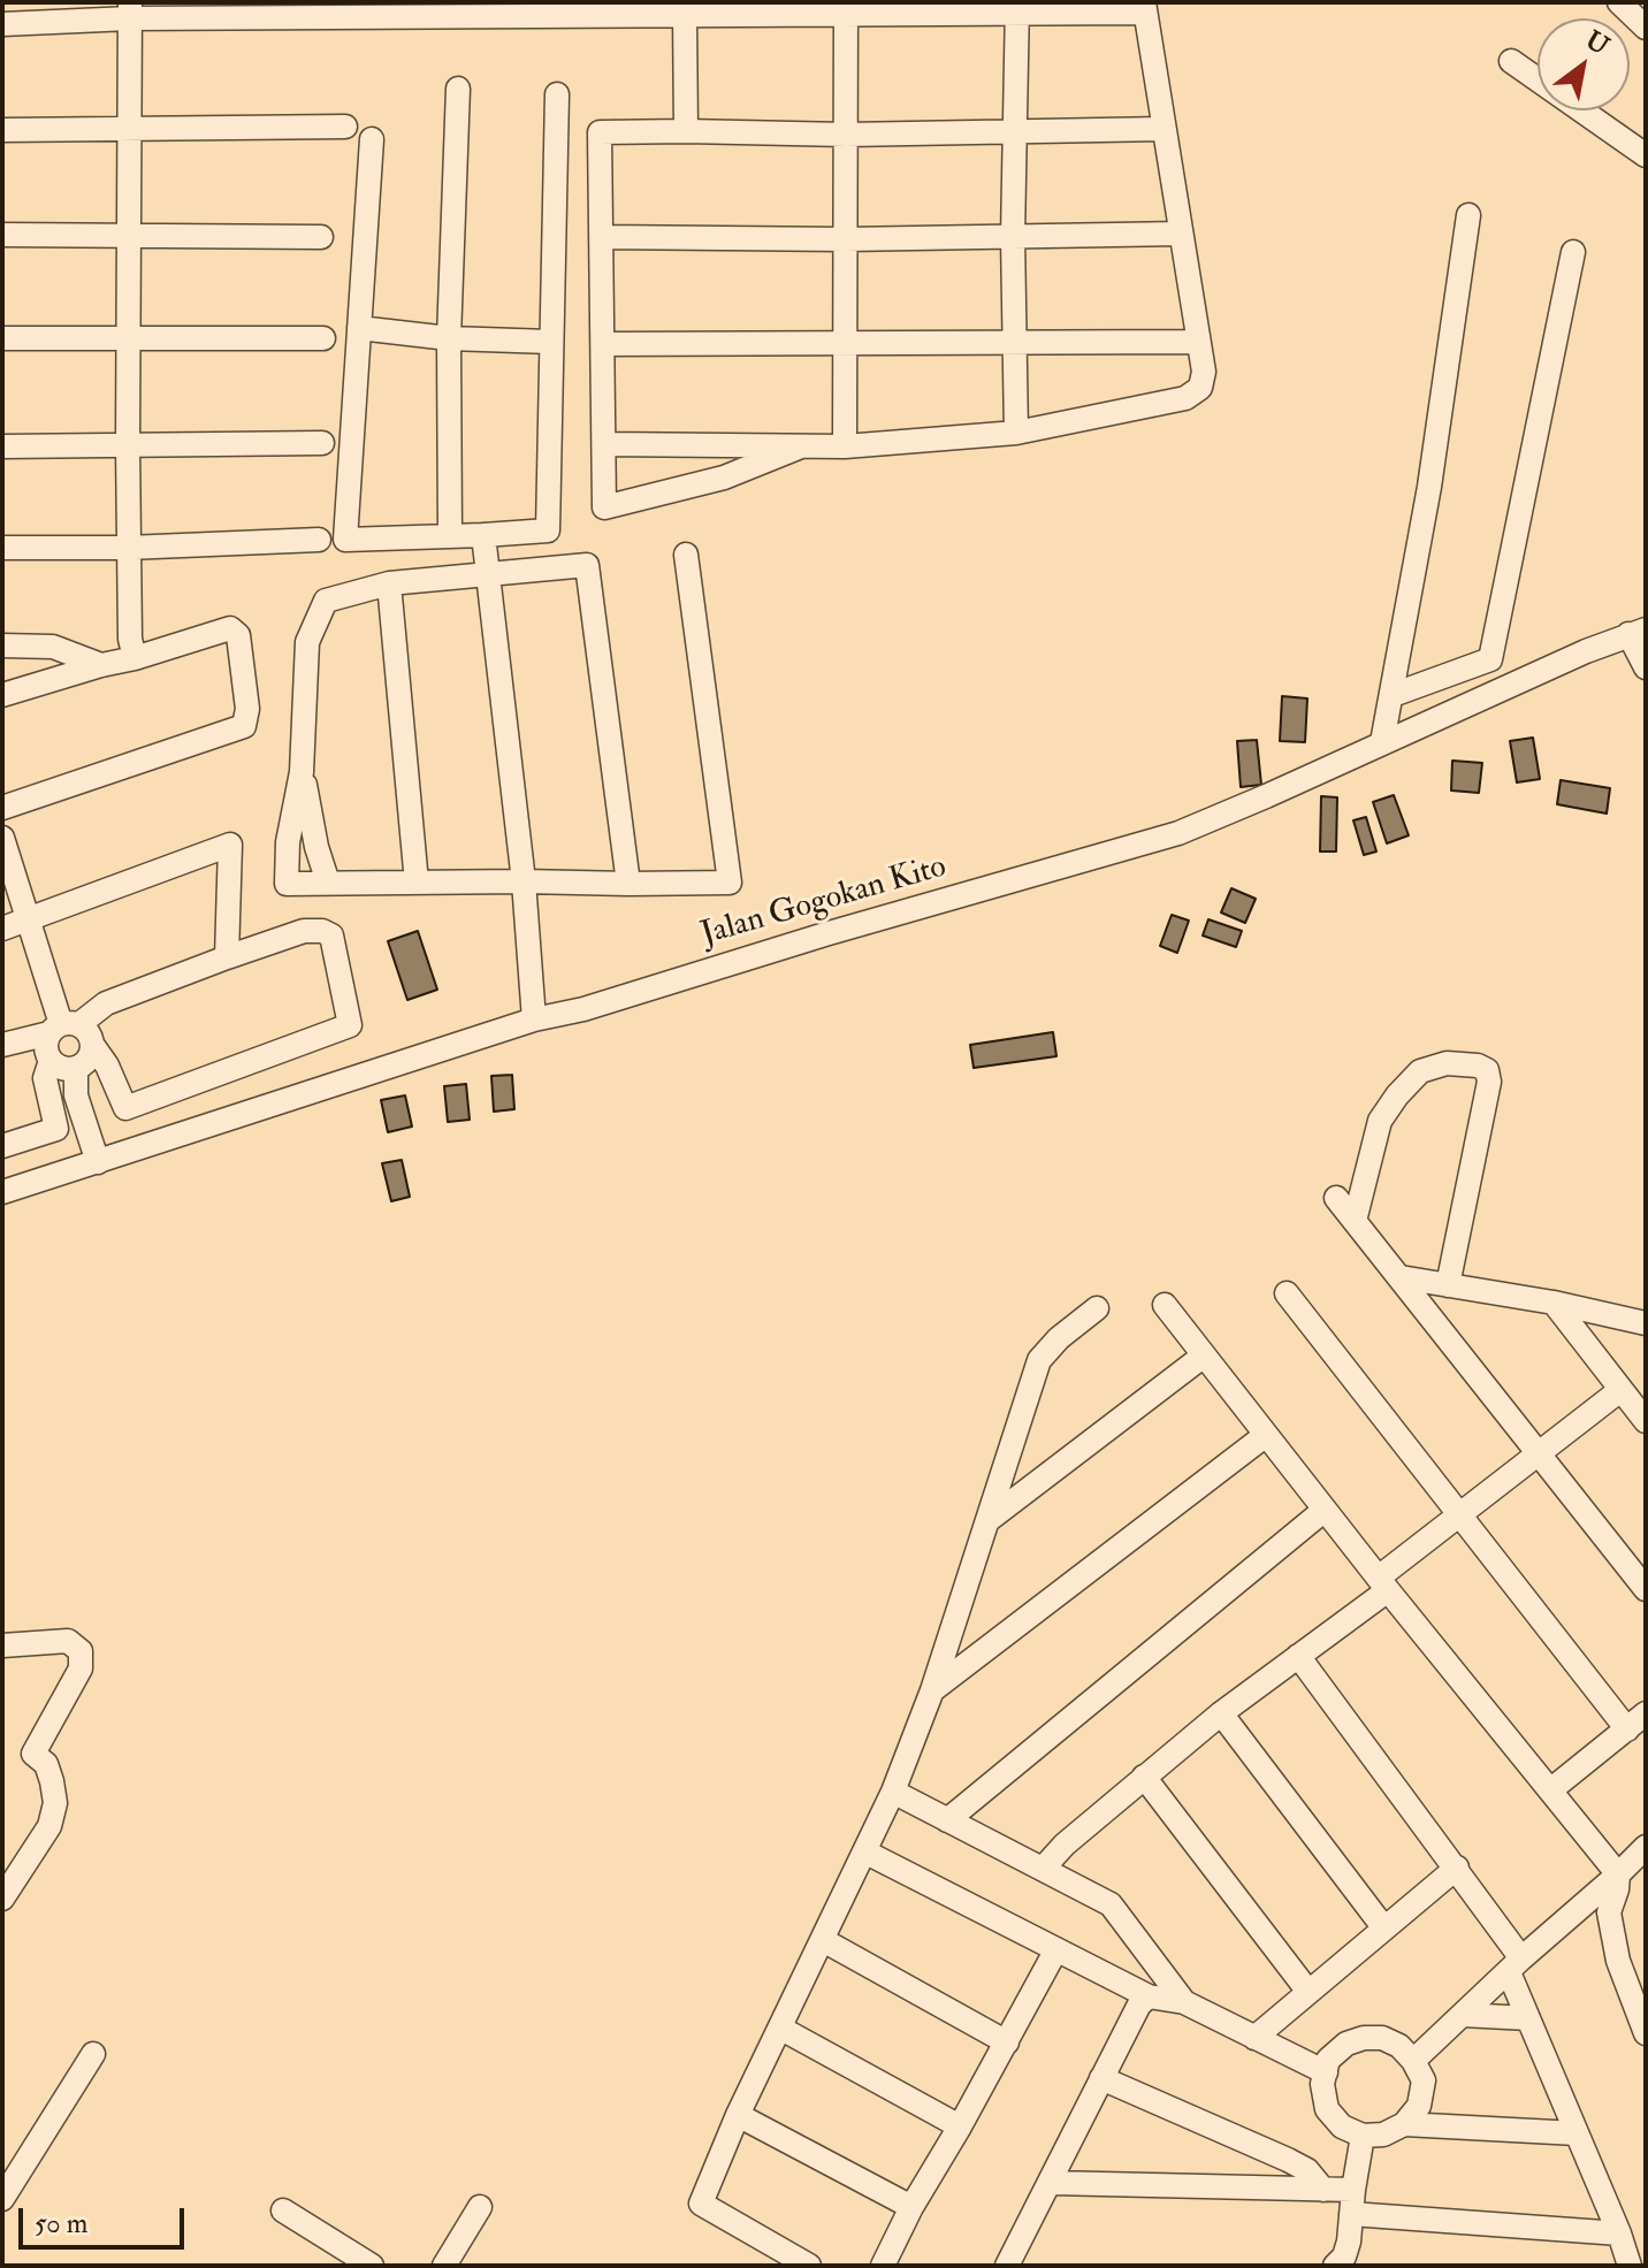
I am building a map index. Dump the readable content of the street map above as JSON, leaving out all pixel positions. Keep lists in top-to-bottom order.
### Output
{
  "streets": {
    "street": ["Jalan Gogokan Kito"]
  },
  "scale_bar": "50 m",
  "north": "top right"
}
